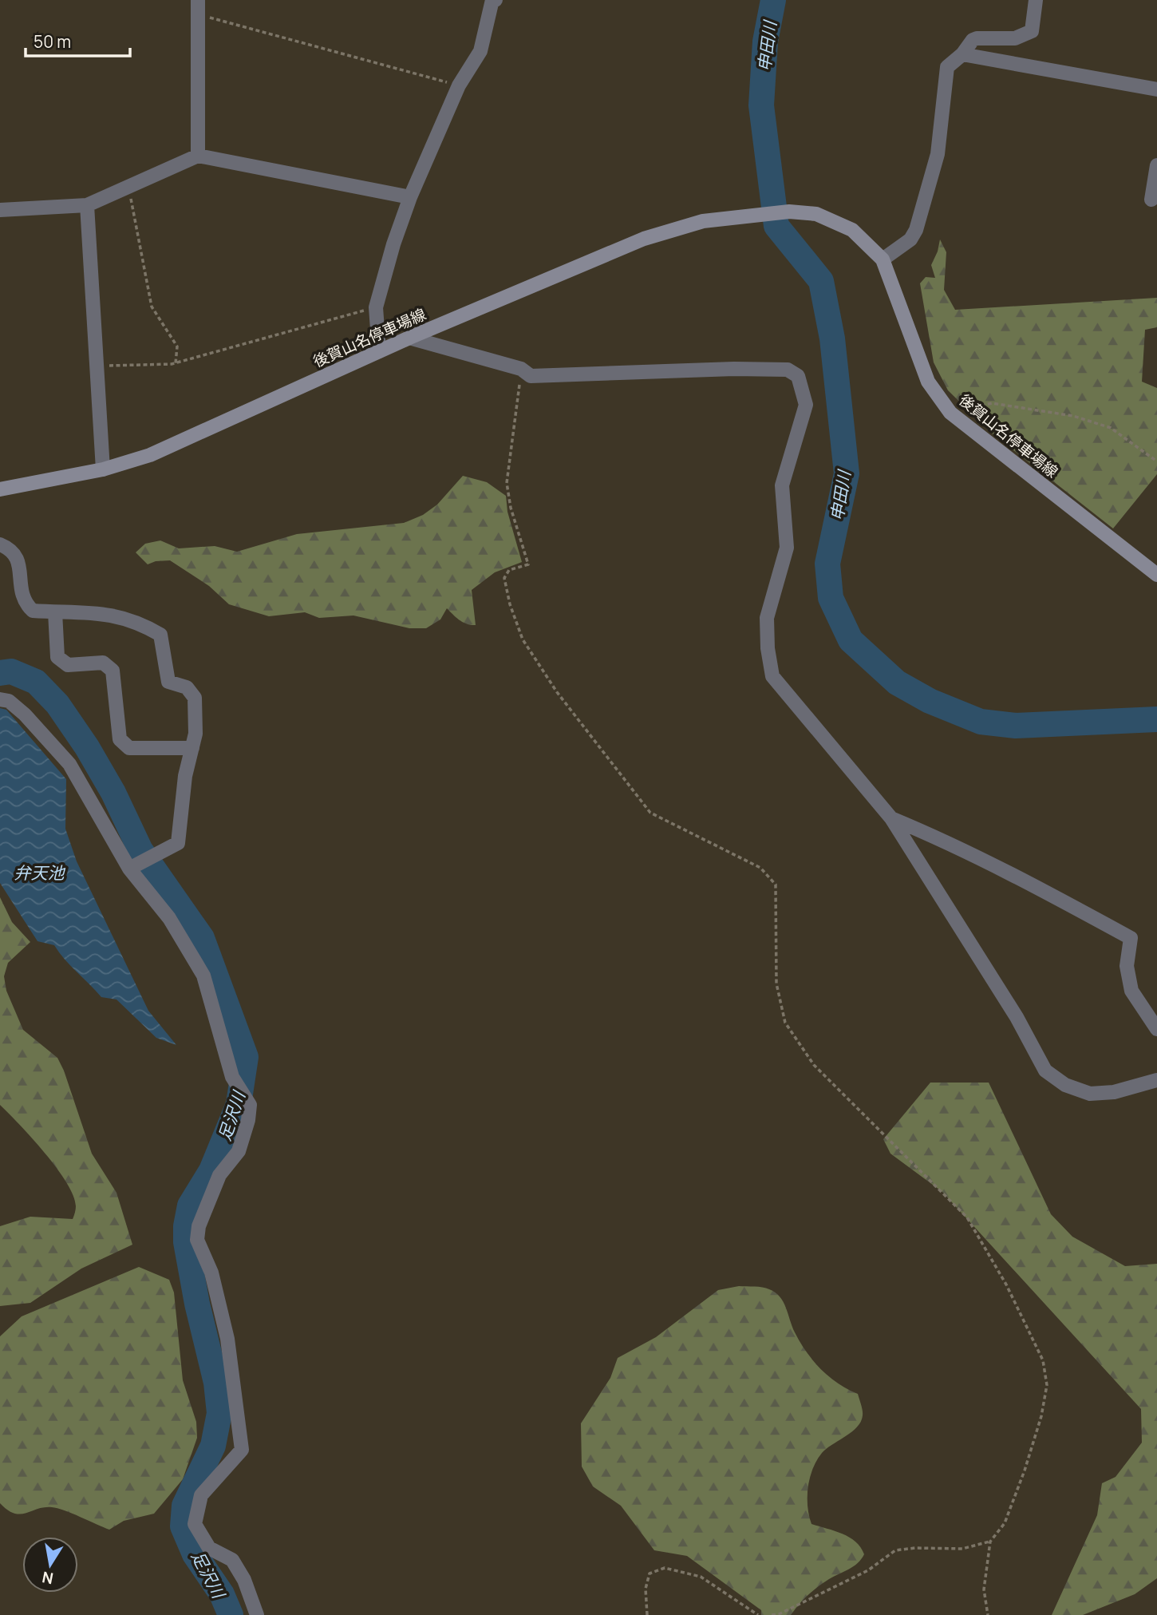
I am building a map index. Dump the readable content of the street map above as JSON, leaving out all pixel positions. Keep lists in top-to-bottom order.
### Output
{
  "streets": {
    "main road": ["後賀山名停車場線"]
  },
  "water": ["申田川", "弁天池", "足沢川"],
  "scale_bar": "50 m",
  "north": "bottom"
}
